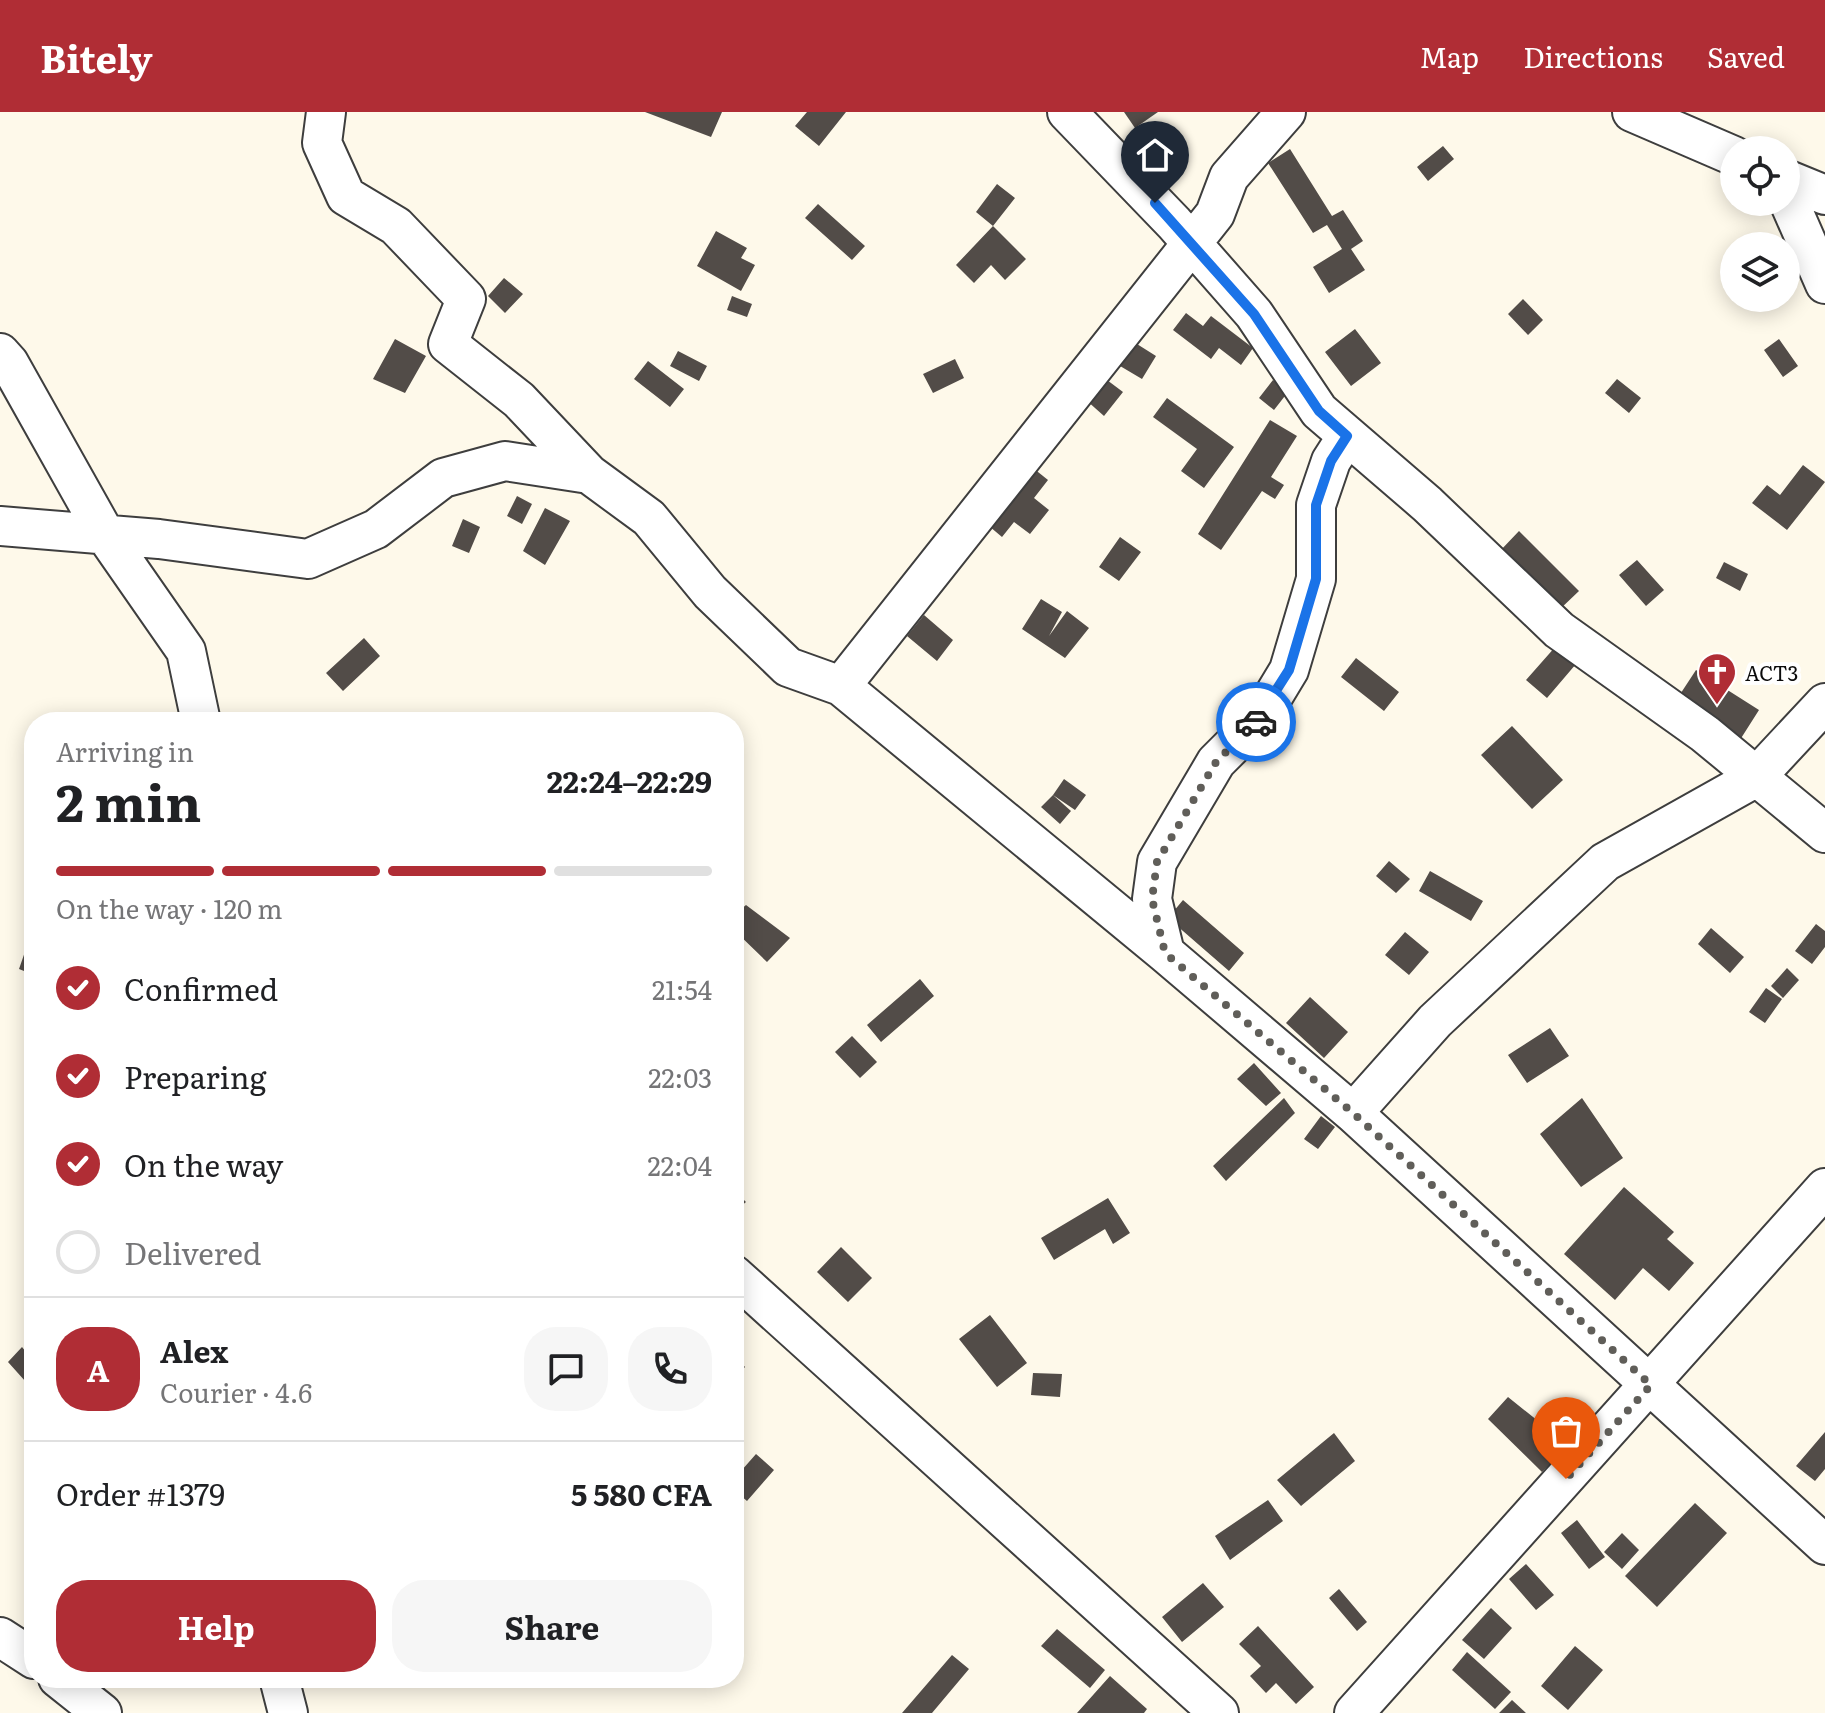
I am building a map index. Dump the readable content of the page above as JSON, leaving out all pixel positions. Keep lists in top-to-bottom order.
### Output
{
  "places": {
    "church": ["ACT3"]
  },
  "page": {
    "header": "Bitely",
    "nav": ["Map", "Directions", "Saved"],
    "heading": ["2 min", "Arriving in", "22:24–22:29"],
    "panel": [
      "Alex",
      "Courier · 4.6",
      "Order #1379",
      "5 580 CFA"
    ],
    "bar": "On the way · 120 m",
    "list": [
      ["Confirmed", "21:54"],
      ["Preparing", "22:03"],
      ["On the way", "22:04"],
      "Delivered"
    ],
    "round": "A",
    "buttons": ["Help", "Share"]
  }
}
